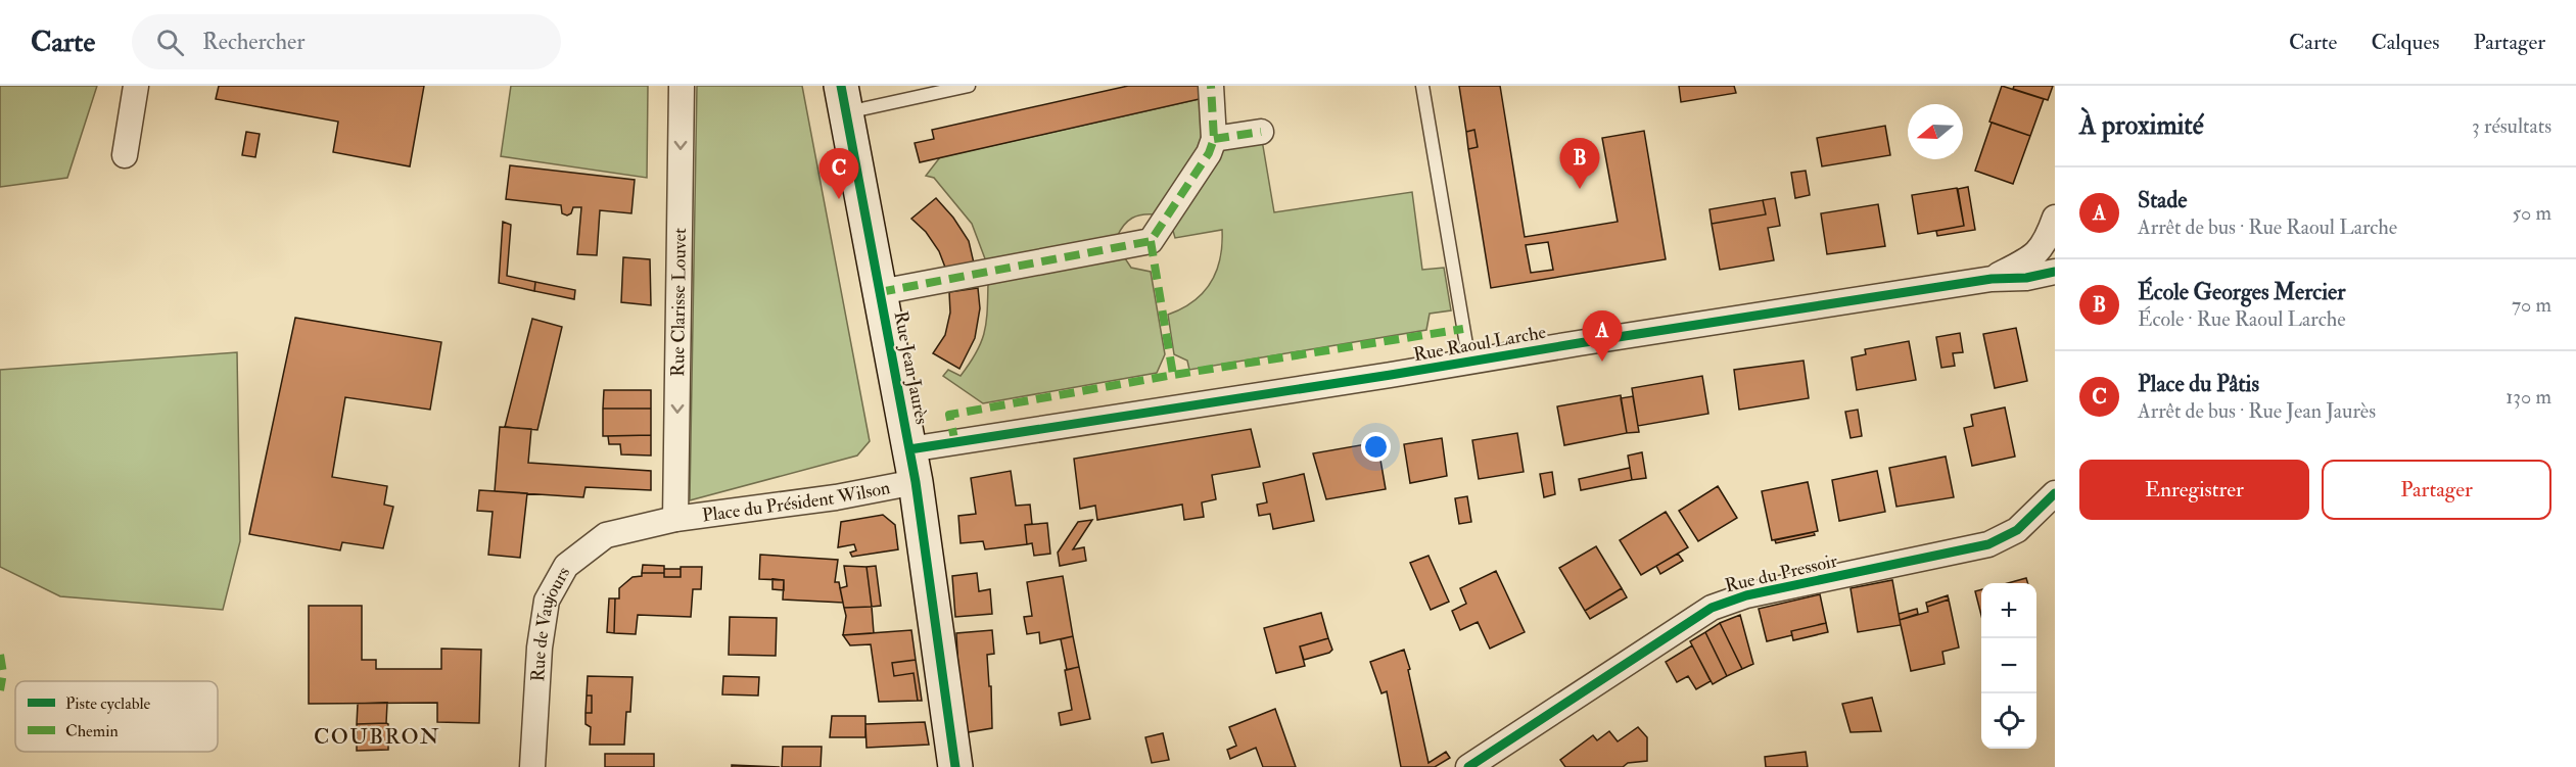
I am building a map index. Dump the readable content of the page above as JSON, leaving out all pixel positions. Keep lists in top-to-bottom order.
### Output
{
  "streets": {
    "street": [
      "Rue Clarisse Louvet",
      "Rue Raoul Larche",
      "Rue Jean Jaurès",
      "Place du Président Wilson",
      "Rue du Pressoir",
      "Rue de Vaujours"
    ]
  },
  "crossings": [
    ["Rue Clarisse Louvet", "Place du Président Wilson"],
    ["Rue Clarisse Louvet", "Rue de Vaujours"],
    ["Rue Raoul Larche", "Rue Jean Jaurès"],
    ["Rue Jean Jaurès", "Place du Président Wilson"],
    ["Place du Président Wilson", "Rue de Vaujours"]
  ],
  "one_way": ["Rue Clarisse Louvet"],
  "districts": ["COUBRON"],
  "legend": ["Piste cyclable", "Chemin"],
  "north": "left",
  "page": {
    "header": "Carte",
    "search": "Rechercher",
    "nav": ["Carte", "Calques", "Partager"],
    "heading": ["À proximité", "3 résultats"],
    "pins": ["B", "C", "A"],
    "list": [
      {
        "mark": "A",
        "name": "Stade",
        "note": "Arrêt de bus · Rue Raoul Larche",
        "value": "50 m"
      },
      {
        "mark": "B",
        "name": "École Georges Mercier",
        "note": "École · Rue Raoul Larche",
        "value": "70 m"
      },
      {
        "mark": "C",
        "name": "Place du Pâtis",
        "note": "Arrêt de bus · Rue Jean Jaurès",
        "value": "130 m"
      }
    ],
    "buttons": ["Enregistrer", "Partager"],
    "map_buttons": ["+", "−"]
  }
}
